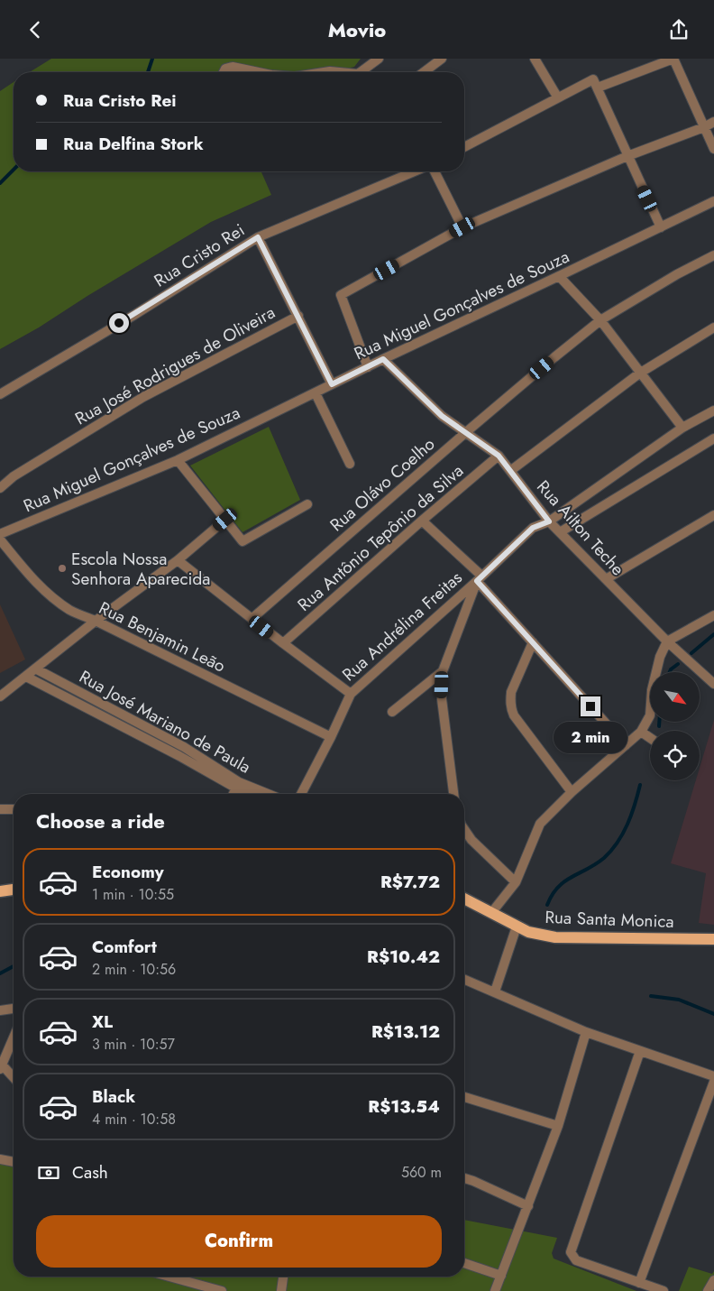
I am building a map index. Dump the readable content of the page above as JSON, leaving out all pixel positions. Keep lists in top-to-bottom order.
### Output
{
  "streets": {
    "main road": ["Rua Santa Monica"],
    "street": [
      "Rua Cristo Rei",
      "Rua Miguel Gonçalves de Souza",
      "Rua José Rodrigues de Oliveira",
      "Rua Olávo Coelho",
      "Rua Ailton Teche",
      "Rua Antônio Tepônio da Silva",
      "Rua Andrélina Freitas",
      "Rua Benjamin Leão",
      "Rua José Mariano de Paula"
    ]
  },
  "crossings": [
    ["Rua Miguel Gonçalves de Souza", "Rua Ailton Teche"],
    ["Rua Olávo Coelho", "Rua Ailton Teche"],
    ["Rua Ailton Teche", "Rua Antônio Tepônio da Silva"],
    ["Rua Ailton Teche", "Rua Andrélina Freitas"],
    ["Rua Antônio Tepônio da Silva", "Rua Andrélina Freitas"],
    ["Rua Andrélina Freitas", "Rua Benjamin Leão"]
  ],
  "places": ["Escola Nossa Senhora Aparecida"],
  "north": "bottom right",
  "page": {
    "header": "Movio",
    "banner": ["Rua Cristo Rei", "Rua Delfina Stork"],
    "bubble": "2 min",
    "heading": "Choose a ride",
    "list": [
      {
        "name": "Economy",
        "note": "1 min · 10:55",
        "value": "R$7.72"
      },
      {
        "name": "Comfort",
        "note": "2 min · 10:56",
        "value": "R$10.42"
      },
      {
        "name": "XL",
        "note": "3 min · 10:57",
        "value": "R$13.12"
      },
      {
        "name": "Black",
        "note": "4 min · 10:58",
        "value": "R$13.54"
      }
    ],
    "pay": ["Cash", "560 m"],
    "buttons": "Confirm"
  }
}
